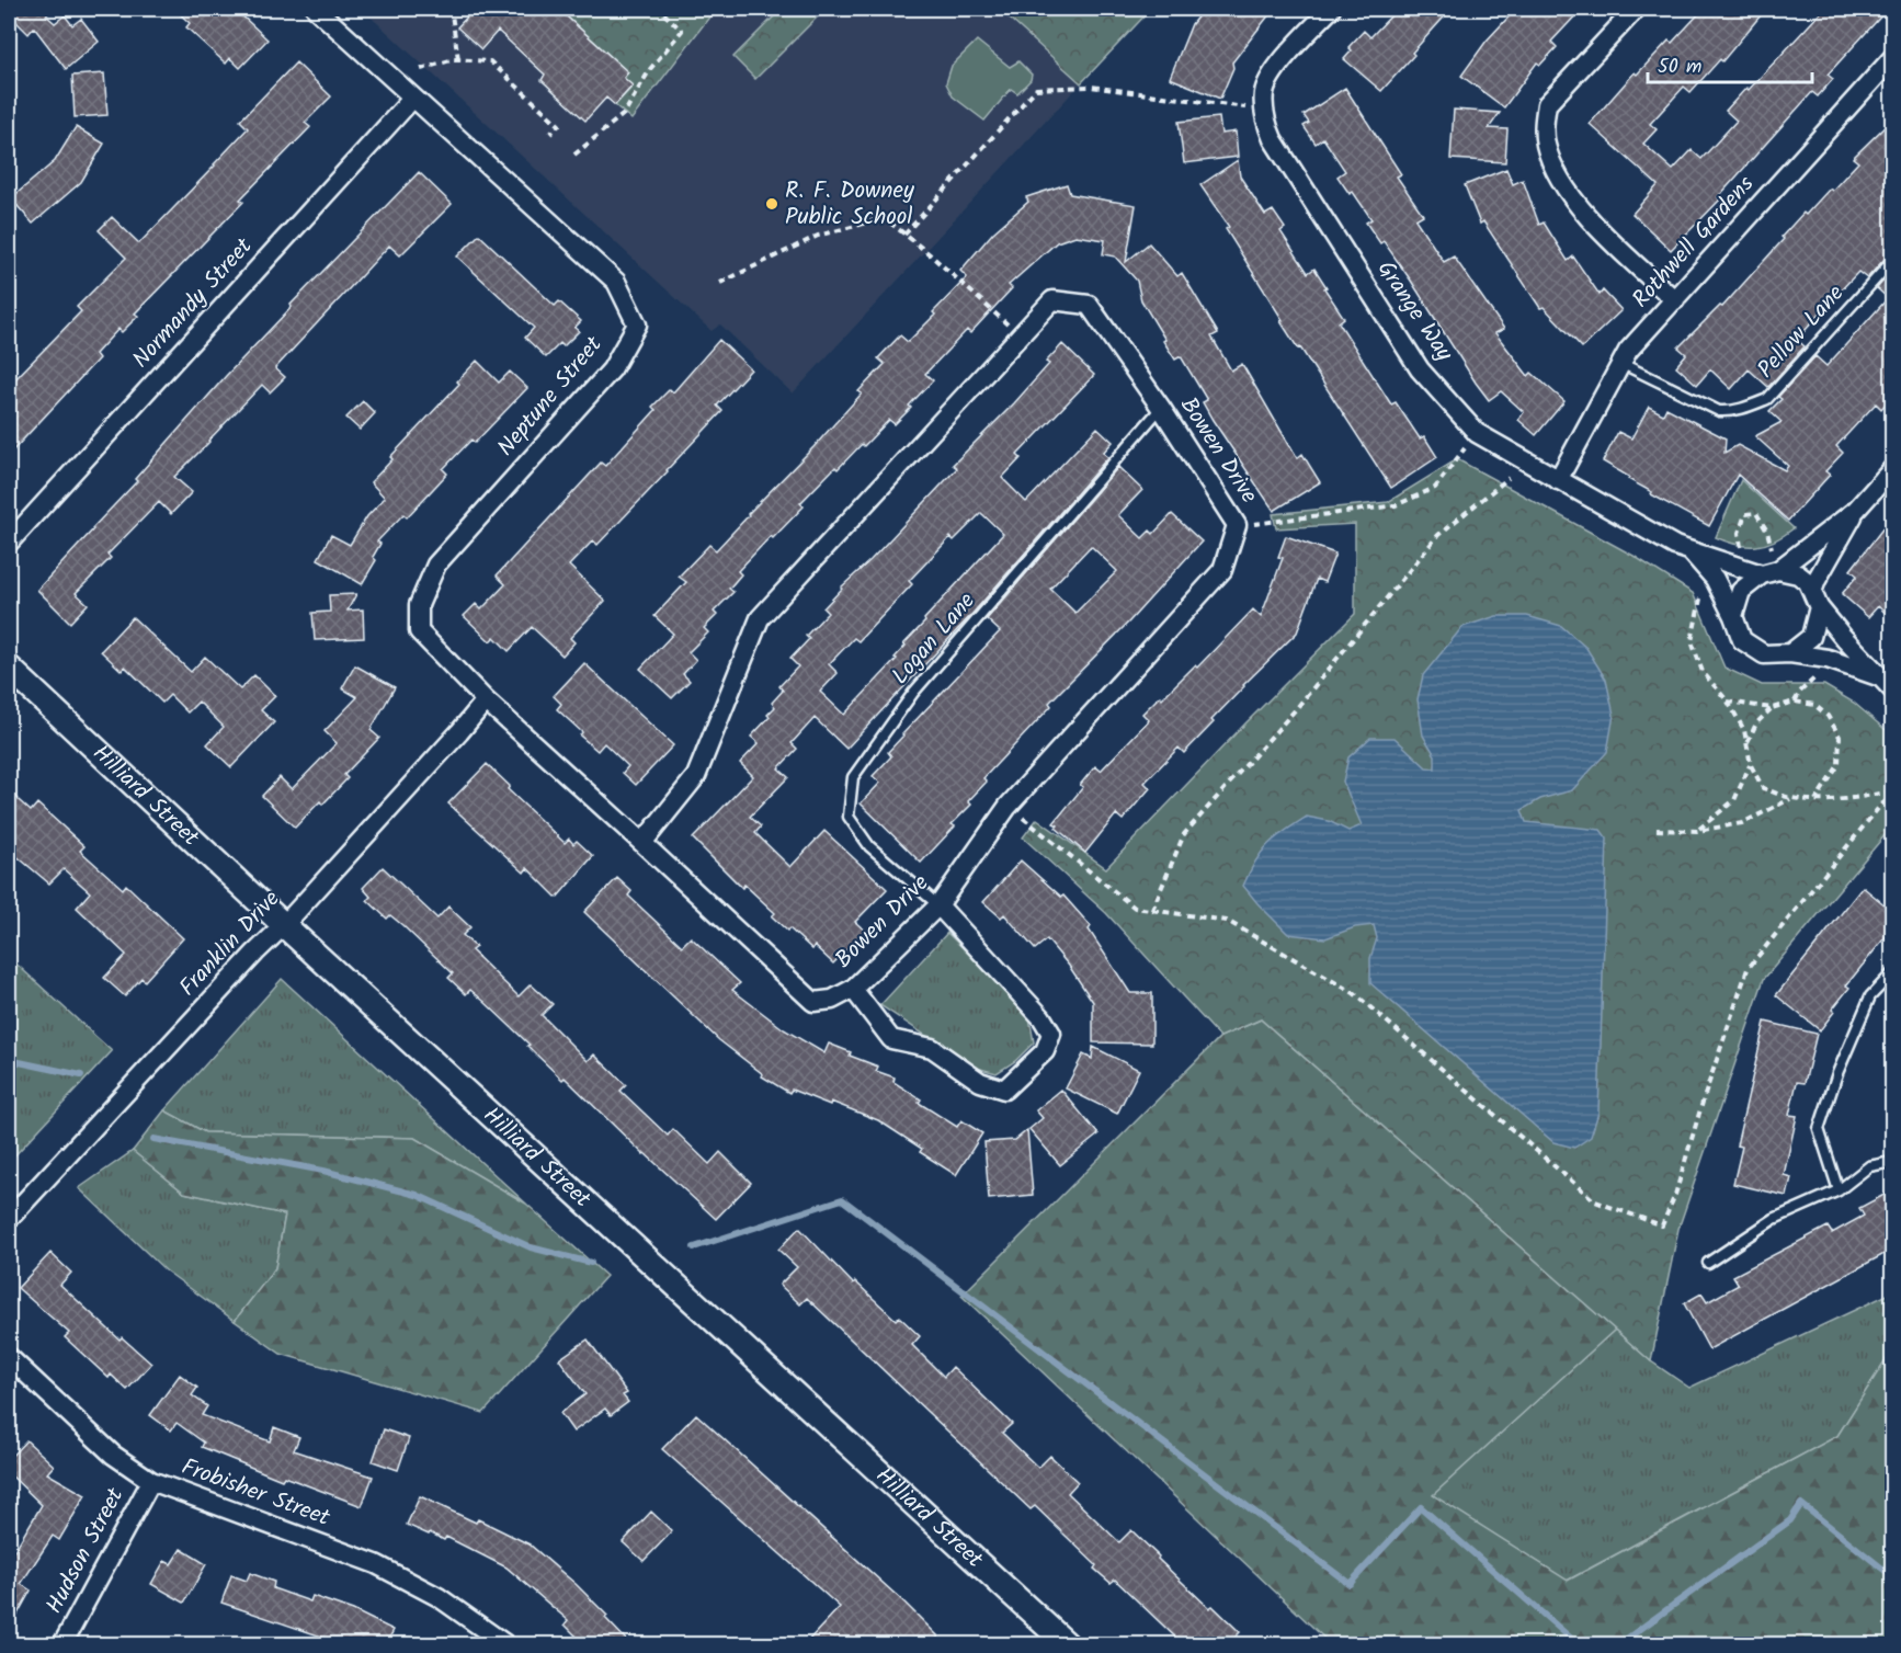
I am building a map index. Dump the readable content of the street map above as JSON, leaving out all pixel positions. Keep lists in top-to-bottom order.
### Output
{
  "streets": {
    "street": [
      "Rothwell Gardens",
      "Normandy Street",
      "Grange Way",
      "Neptune Street",
      "Bowen Drive",
      "Hilliard Street",
      "Franklin Drive",
      "Frobisher Street",
      "Hudson Street"
    ],
    "lane": ["Pellow Lane", "Logan Lane"]
  },
  "crossings": [
    ["Rothwell Gardens", "Grange Way"],
    ["Rothwell Gardens", "Pellow Lane"],
    ["Normandy Street", "Neptune Street"],
    ["Neptune Street", "Bowen Drive"],
    ["Neptune Street", "Franklin Drive"],
    ["Bowen Drive", "Logan Lane"],
    ["Bowen Drive", "Franklin Drive"],
    ["Hilliard Street", "Franklin Drive"],
    ["Frobisher Street", "Hudson Street"]
  ],
  "places": ["R. F. Downey Public School"],
  "scale_bar": "50 m"
}
